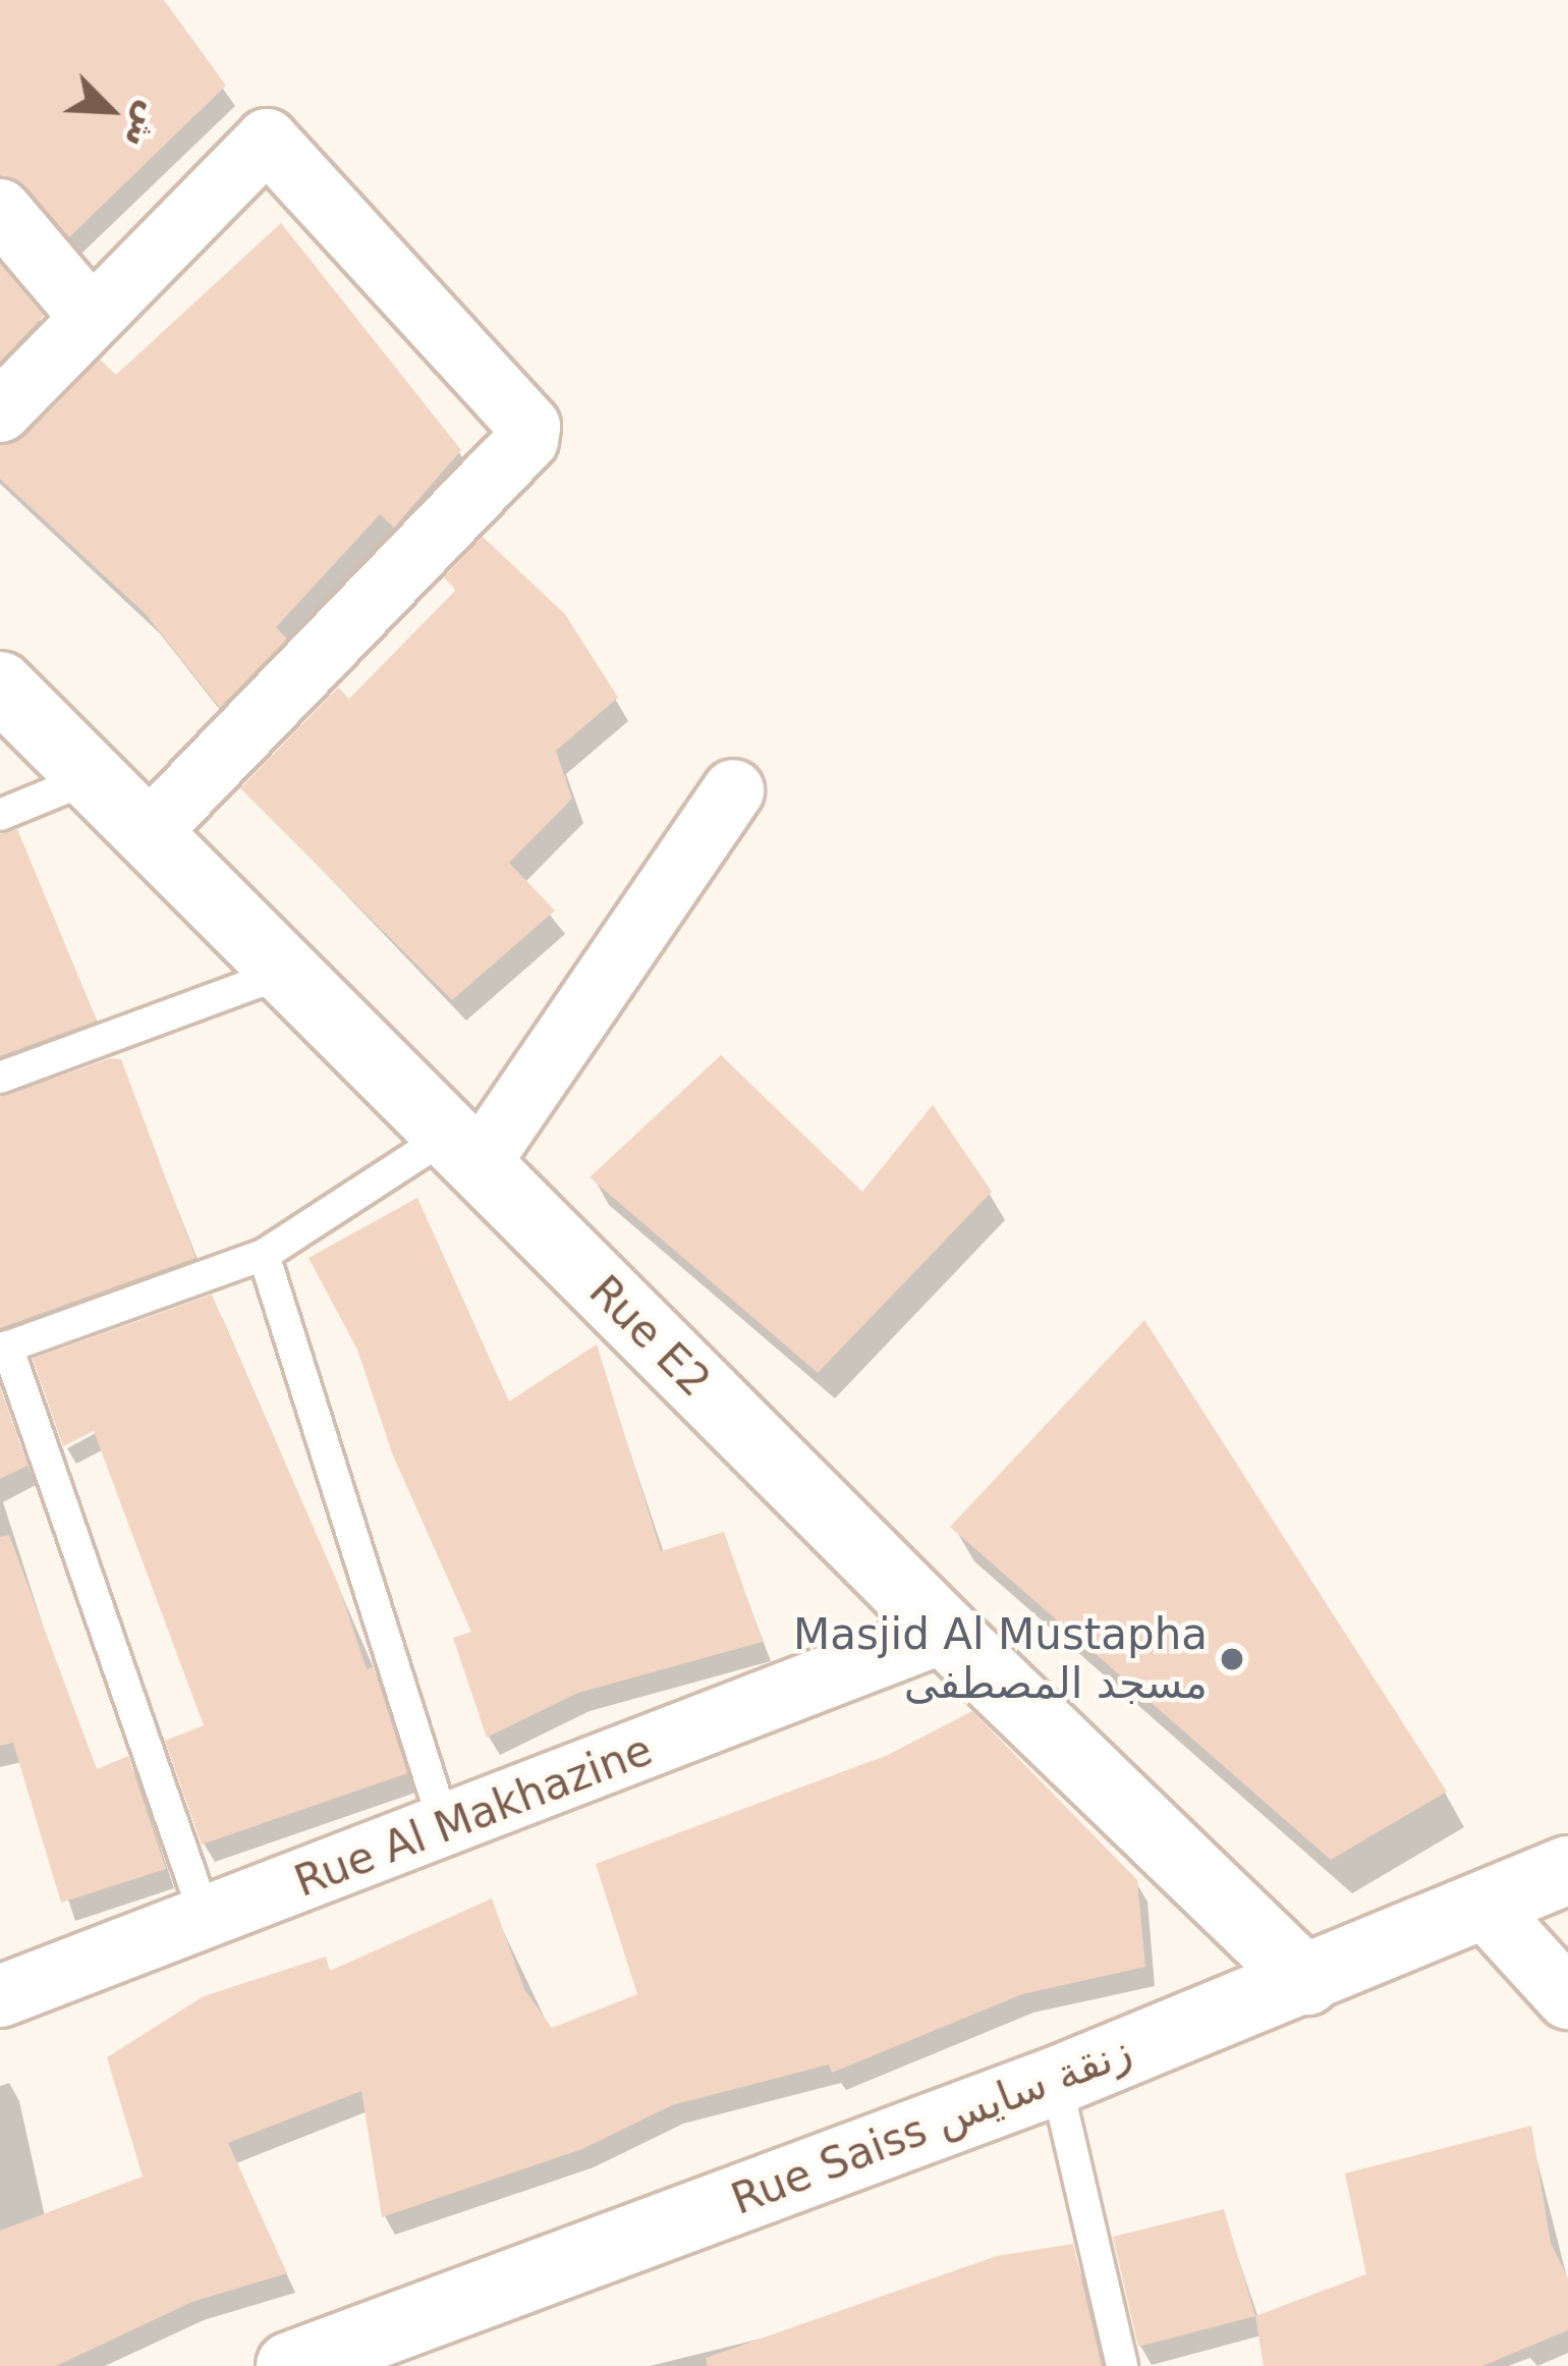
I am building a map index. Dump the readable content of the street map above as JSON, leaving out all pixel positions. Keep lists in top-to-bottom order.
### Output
{
  "streets": {
    "street": ["Rue E2", "Rue Al Makhazine", "Rue Saiss زنقة سايس"]
  },
  "crossings": [
    ["Rue E2", "Rue Al Makhazine"],
    ["Rue E2", "Rue Saiss زنقة سايس"]
  ],
  "places": ["Masjid Al Mustapha مسجد المصطفى"],
  "north": "bottom right"
}
